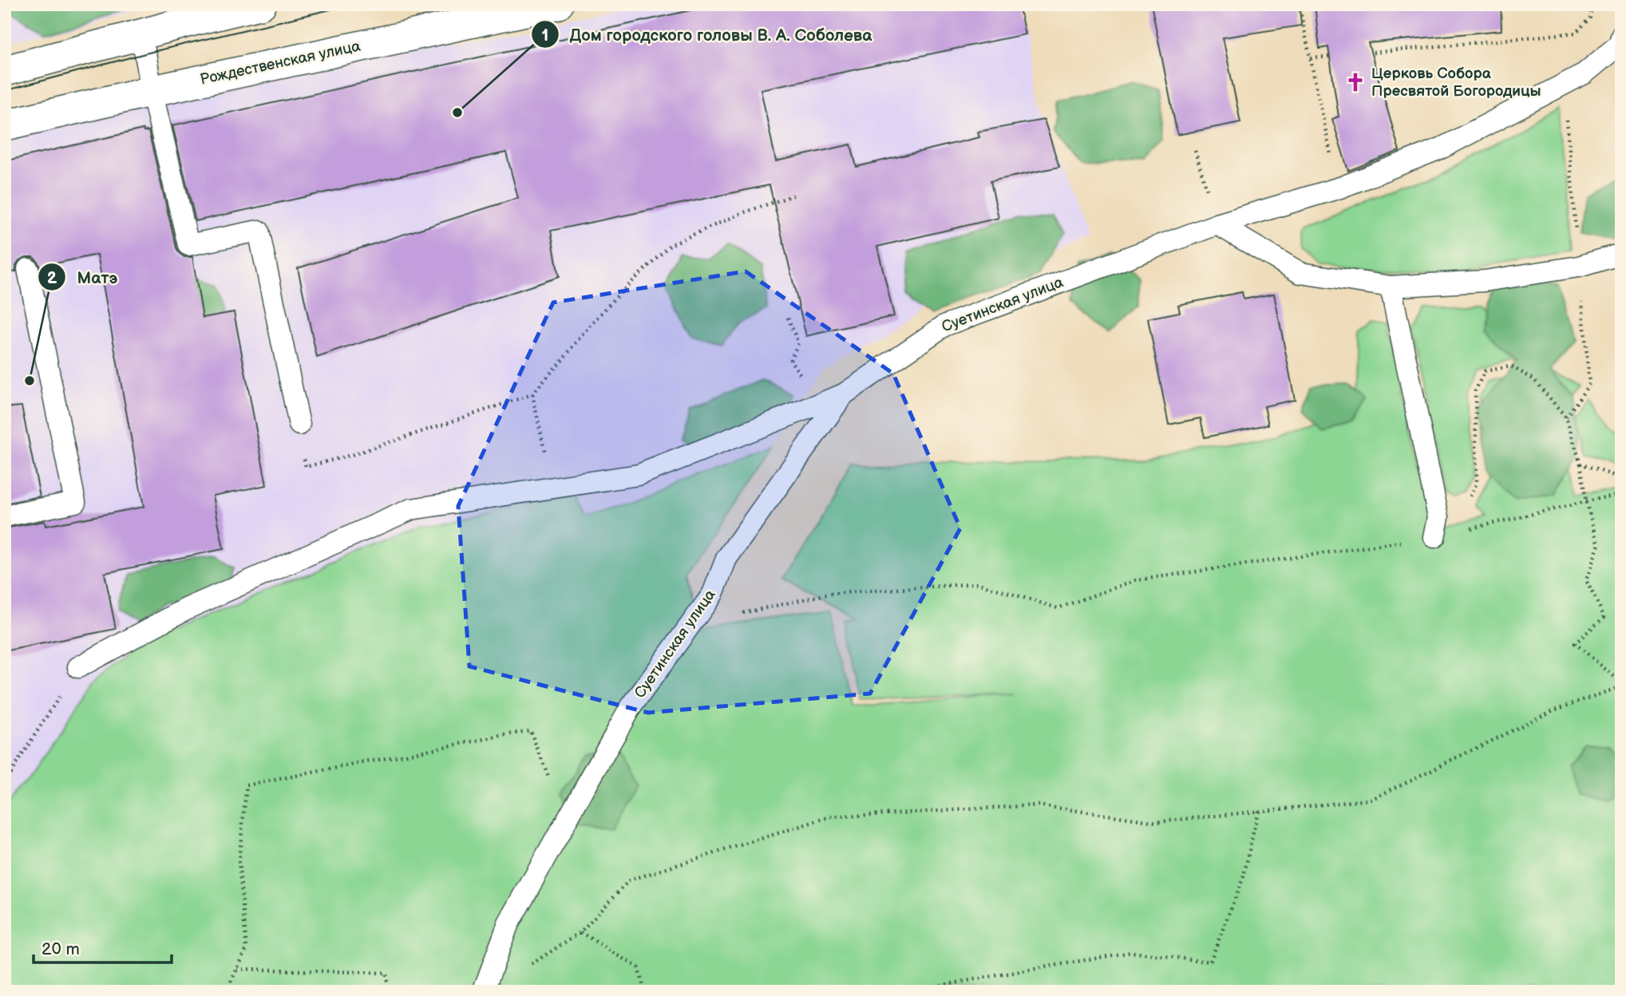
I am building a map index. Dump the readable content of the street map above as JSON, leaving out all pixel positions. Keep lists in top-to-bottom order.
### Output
{
  "streets": {
    "street": ["Рождественская улица"],
    "lane": ["Суетинская улица"]
  },
  "places": {
    "church": ["Церковь Собора Пресвятой Богородицы"],
    "other": ["Дом городского головы В. А. Соболева", "Матэ"]
  },
  "scale_bar": "20 m"
}
